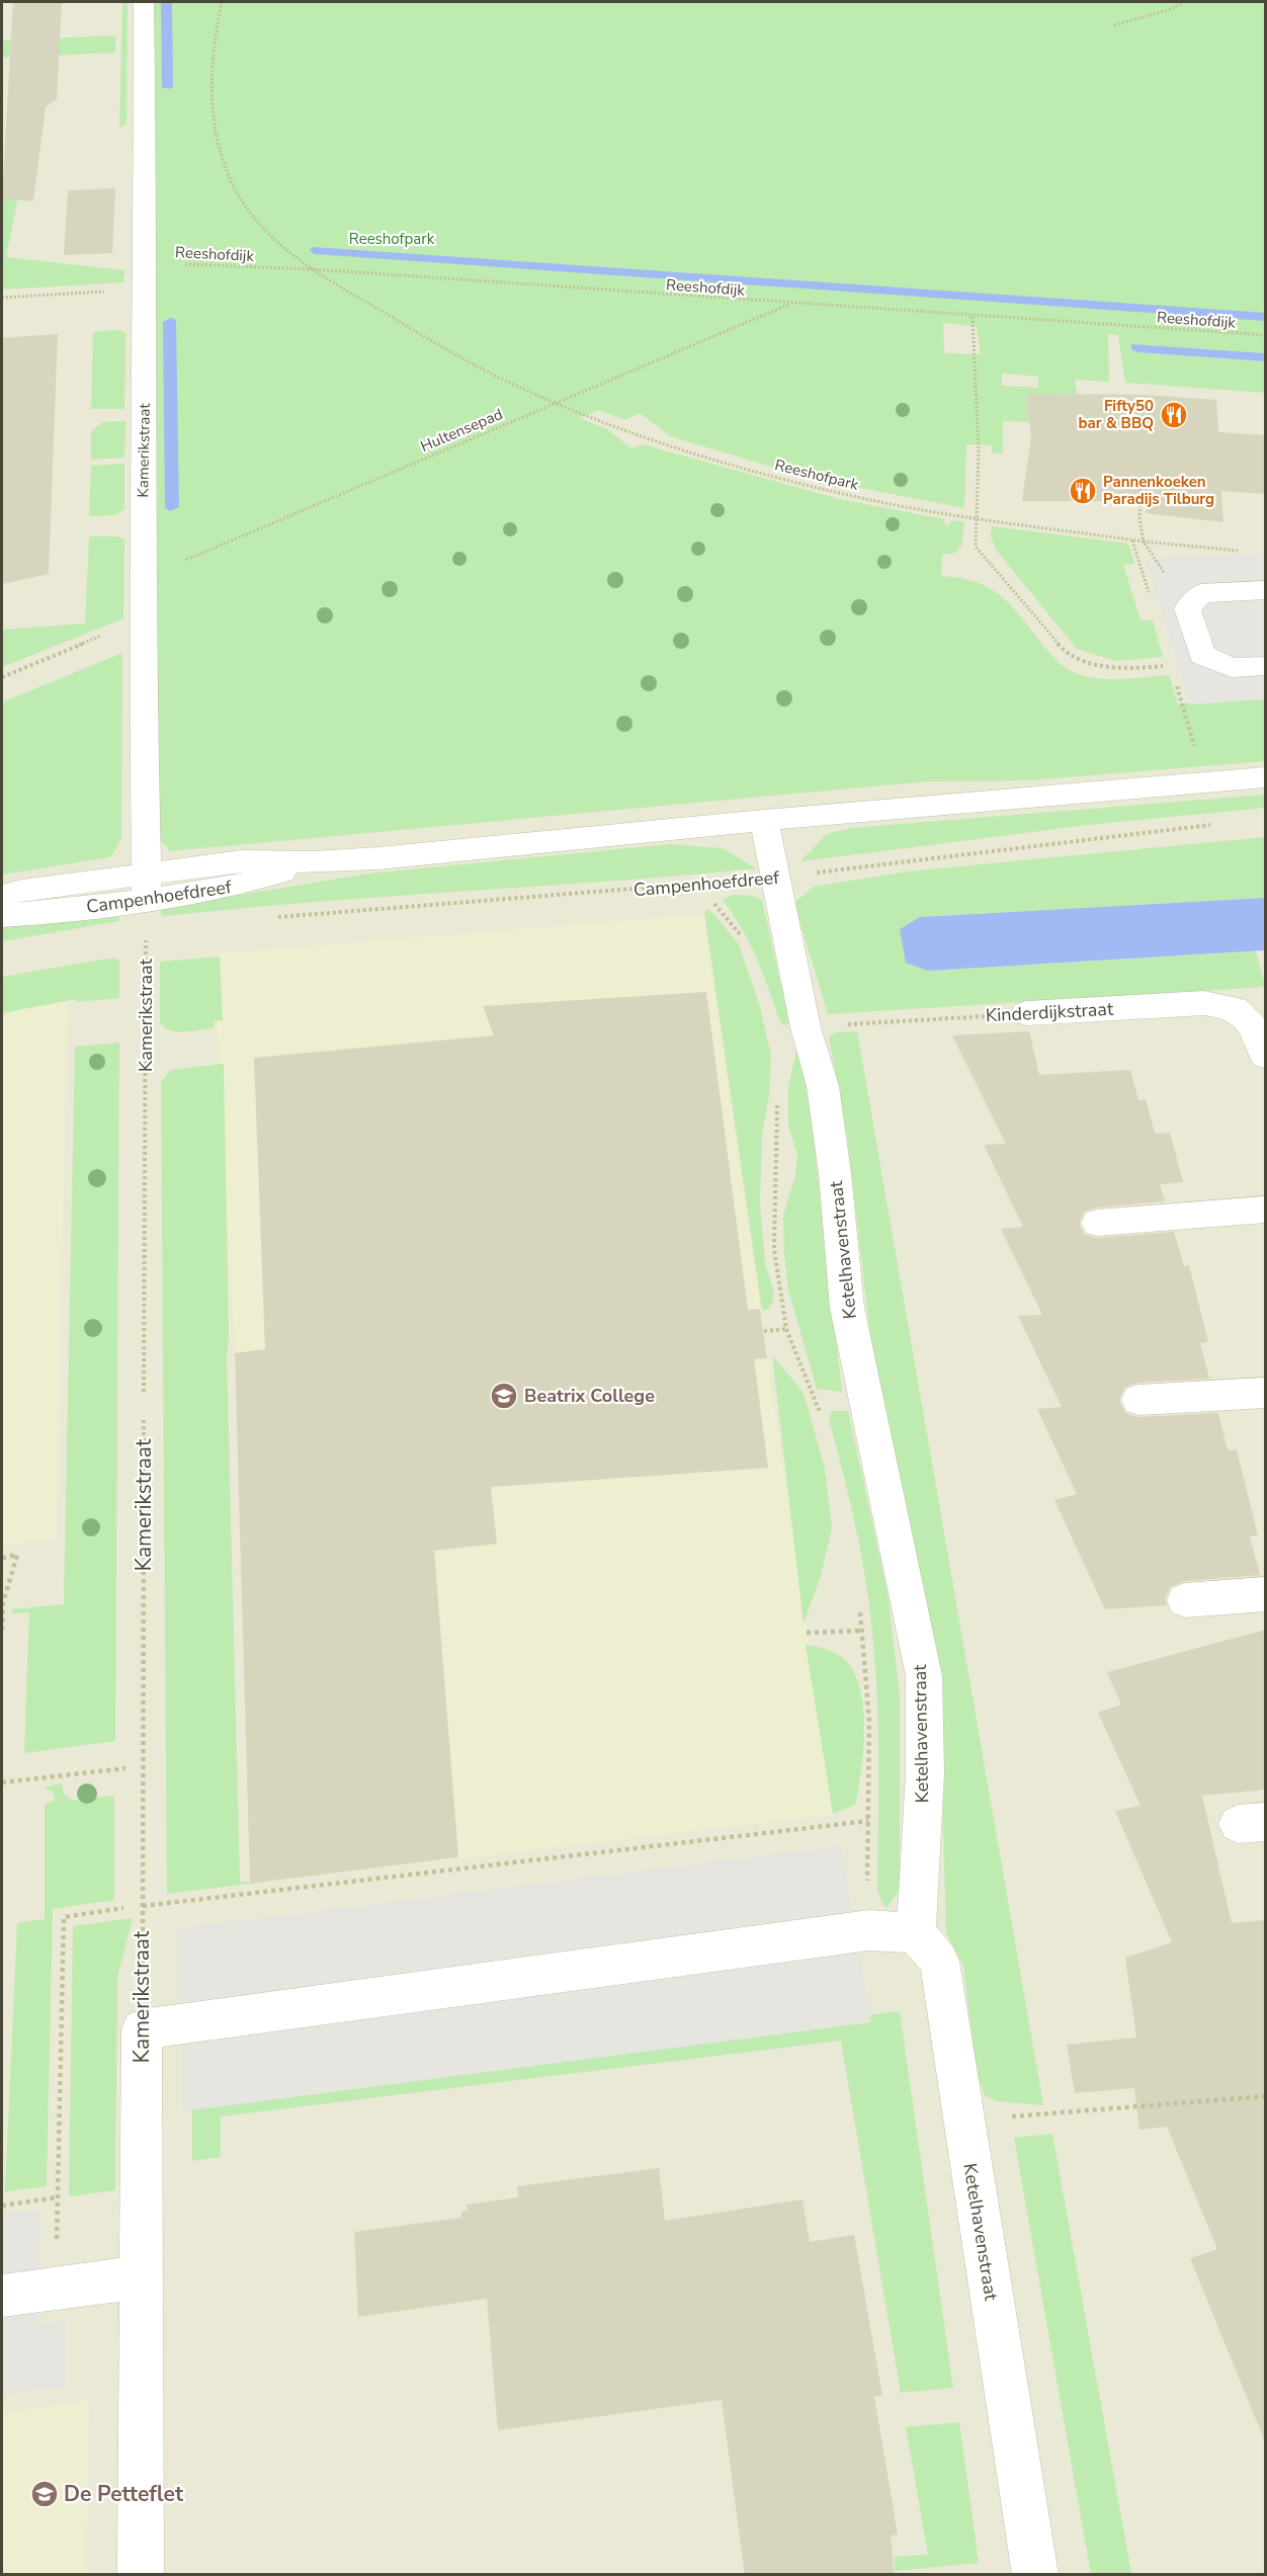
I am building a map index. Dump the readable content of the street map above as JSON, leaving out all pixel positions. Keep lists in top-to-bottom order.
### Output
{
  "streets": {
    "street": [
      "Kamerikstraat",
      "Campenhoefdreef",
      "Kinderdijkstraat",
      "Ketelhavenstraat"
    ],
    "path": ["Reeshofdijk", "Hultensepad", "Reeshofpark"]
  },
  "crossings": [
    ["Reeshofdijk", "Hultensepad"],
    ["Reeshofdijk", "Kamerikstraat"],
    ["Reeshofdijk", "Reeshofpark"],
    ["Hultensepad", "Kamerikstraat"],
    ["Hultensepad", "Reeshofpark"],
    ["Kamerikstraat", "Campenhoefdreef"],
    ["Campenhoefdreef", "Ketelhavenstraat"],
    ["Kinderdijkstraat", "Ketelhavenstraat"]
  ],
  "parks": ["Reeshofpark"],
  "places": {
    "restaurant": ["Fifty50 bar & BBQ", "Pannenkoeken Paradijs Tilburg"],
    "school or university": ["Beatrix College", "De Petteflet"]
  }
}
